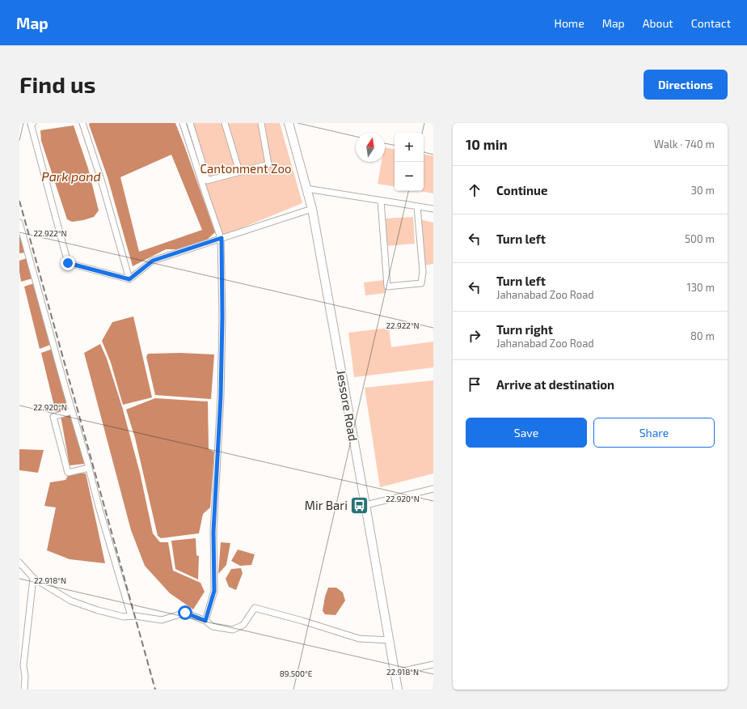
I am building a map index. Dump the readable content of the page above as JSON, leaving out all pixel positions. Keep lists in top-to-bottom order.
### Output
{
  "streets": {
    "highway": ["Jessore Road"]
  },
  "water": ["Park pond"],
  "parks": ["Cantonment Zoo"],
  "places": {
    "bus stop": ["Mir Bari"]
  },
  "north": "top",
  "page": {
    "header": "Map",
    "nav": [
      "Home",
      "Map",
      "About",
      "Contact"
    ],
    "buttons": [
      "Directions",
      ["Save", "Share"]
    ],
    "title": "Find us",
    "heading": ["10 min", "Walk · 740 m"],
    "map_buttons": ["+", "−"],
    "list": [
      ["Continue", "30 m"],
      ["Turn left", "500 m"],
      ["Turn left", "Jahanabad Zoo Road", "130 m"],
      ["Turn right", "Jahanabad Zoo Road", "80 m"],
      "Arrive at destination"
    ]
  },
  "coordinates": [
    "22.922°N",
    "22.920°N",
    "22.918°N",
    "89.500°E"
  ]
}
